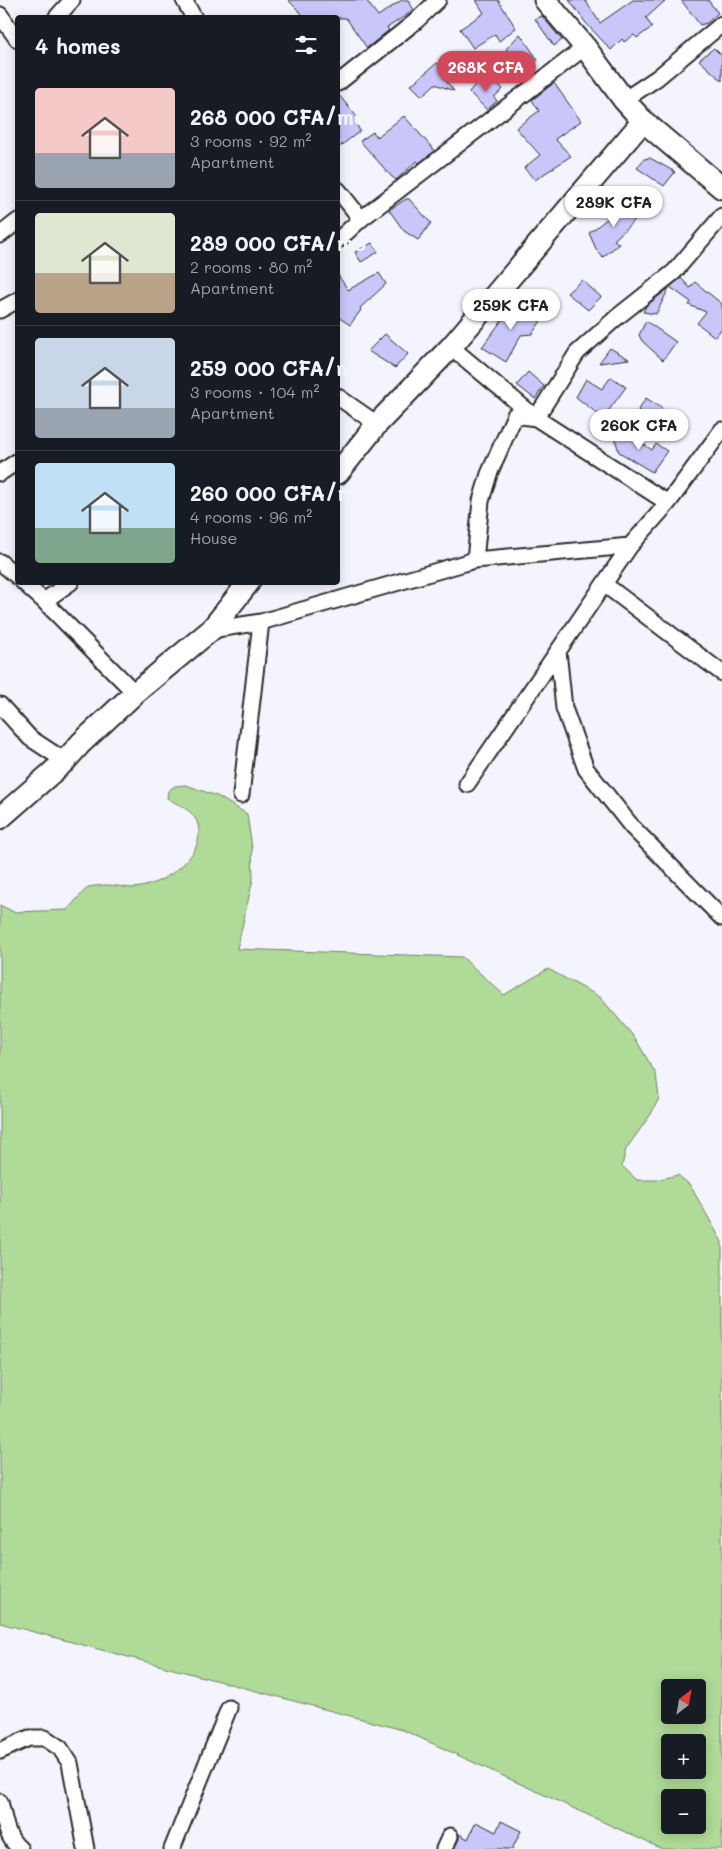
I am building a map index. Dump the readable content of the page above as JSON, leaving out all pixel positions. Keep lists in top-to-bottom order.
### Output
{
  "north": "top right",
  "page": {
    "heading": "4 homes",
    "price": [
      "268K CFA",
      "289K CFA",
      "259K CFA",
      "260K CFA"
    ],
    "list": [
      {
        "name": "268 000 CFA/mo",
        "note": "3 rooms · 92 m² · Apartment"
      },
      {
        "name": "289 000 CFA/mo",
        "note": "2 rooms · 80 m² · Apartment"
      },
      {
        "name": "259 000 CFA/mo",
        "note": "3 rooms · 104 m² · Apartment"
      },
      {
        "name": "260 000 CFA/mo",
        "note": "4 rooms · 96 m² · House"
      }
    ],
    "map_buttons": ["+", "−"]
  }
}
